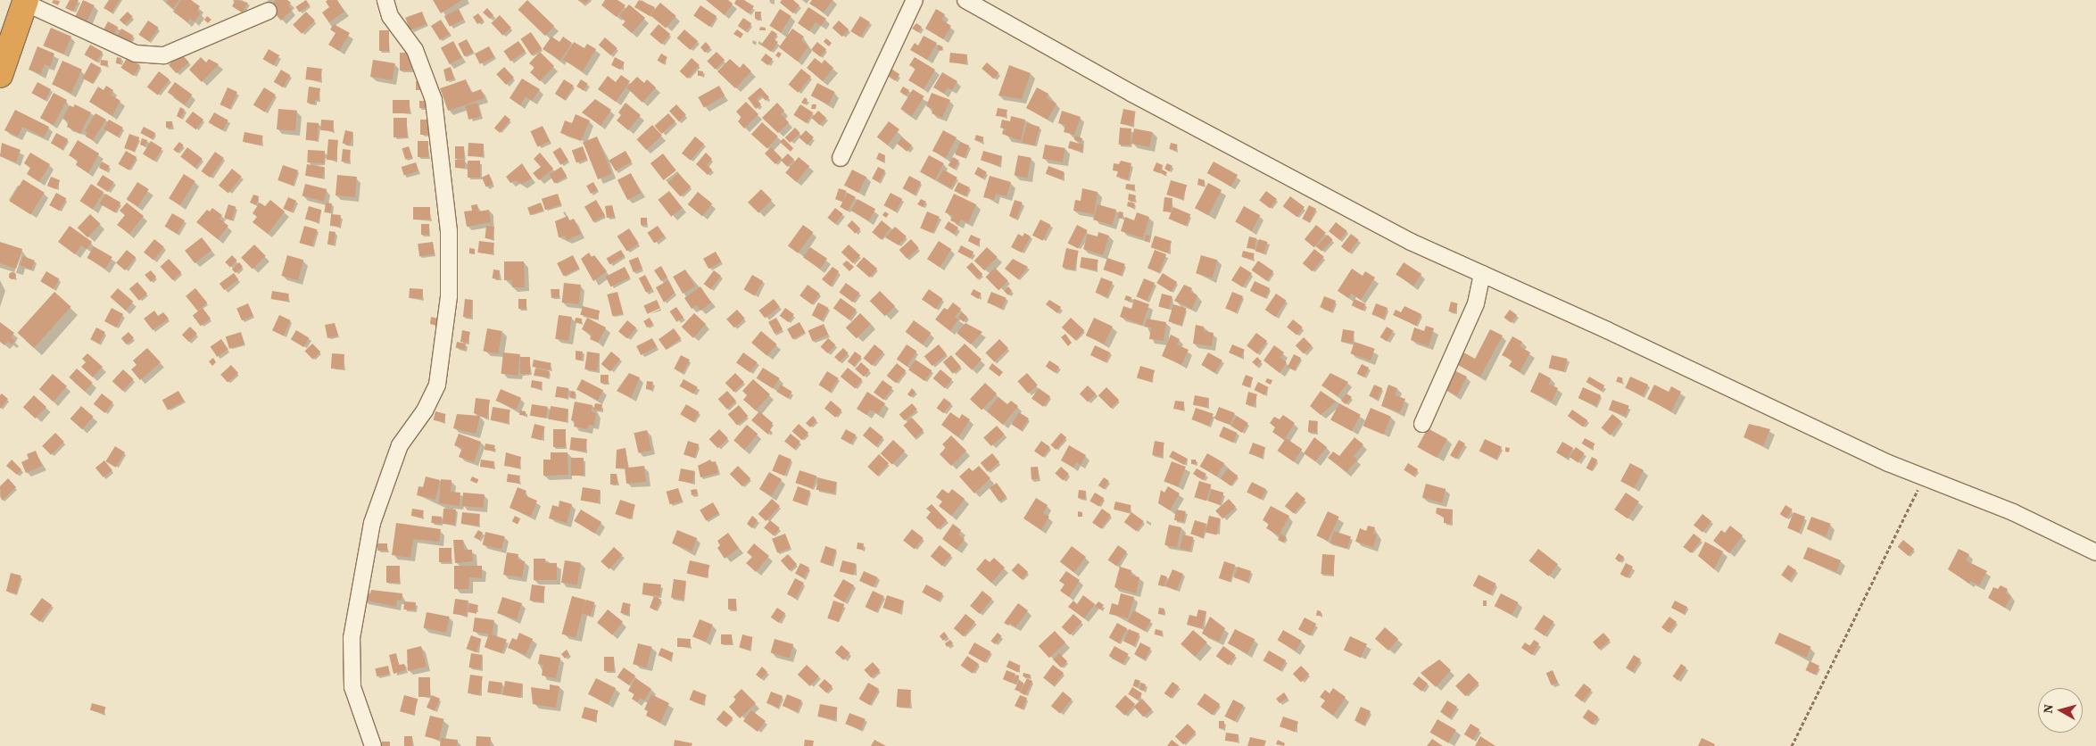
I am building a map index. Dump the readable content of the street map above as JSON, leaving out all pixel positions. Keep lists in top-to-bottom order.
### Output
{
  "north": "left"
}
